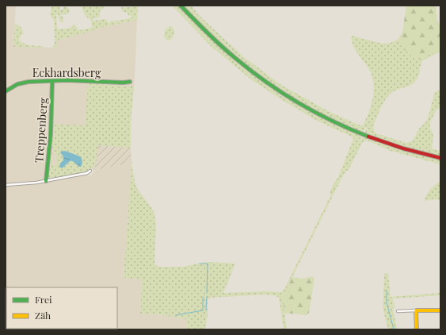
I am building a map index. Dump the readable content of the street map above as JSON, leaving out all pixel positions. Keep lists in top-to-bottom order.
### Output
{
  "streets": {
    "main road": ["Eckhardsberg", "Treppenberg"]
  },
  "crossings": [
    ["Eckhardsberg", "Treppenberg"]
  ],
  "legend": ["Frei", "Zäh"]
}
